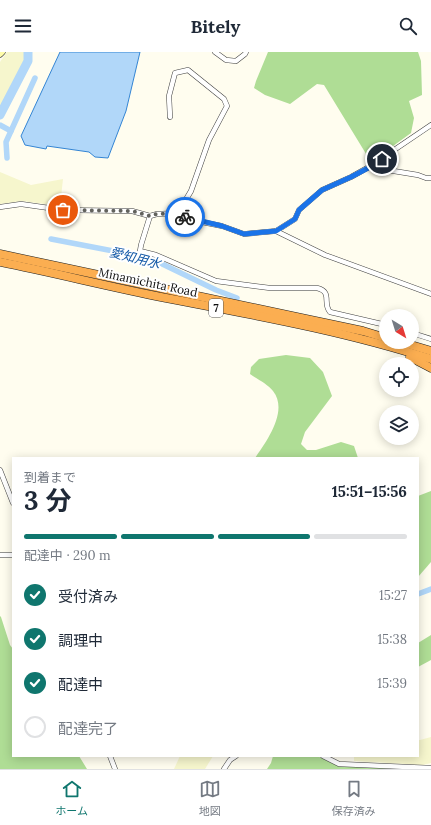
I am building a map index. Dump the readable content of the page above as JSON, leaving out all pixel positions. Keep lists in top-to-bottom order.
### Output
{
  "streets": {
    "highway": ["Minamichita Road", "7"]
  },
  "water": ["愛知用水"],
  "north": "bottom right",
  "page": {
    "header": "Bitely",
    "heading": ["3 分", "到着まで", "15:51–15:56"],
    "bar": "配達中 · 290 m",
    "list": [
      ["受付済み", "15:27"],
      ["調理中", "15:38"],
      ["配達中", "15:39"],
      "配達完了"
    ],
    "tabs": ["ホーム", "地図", "保存済み"]
  }
}
